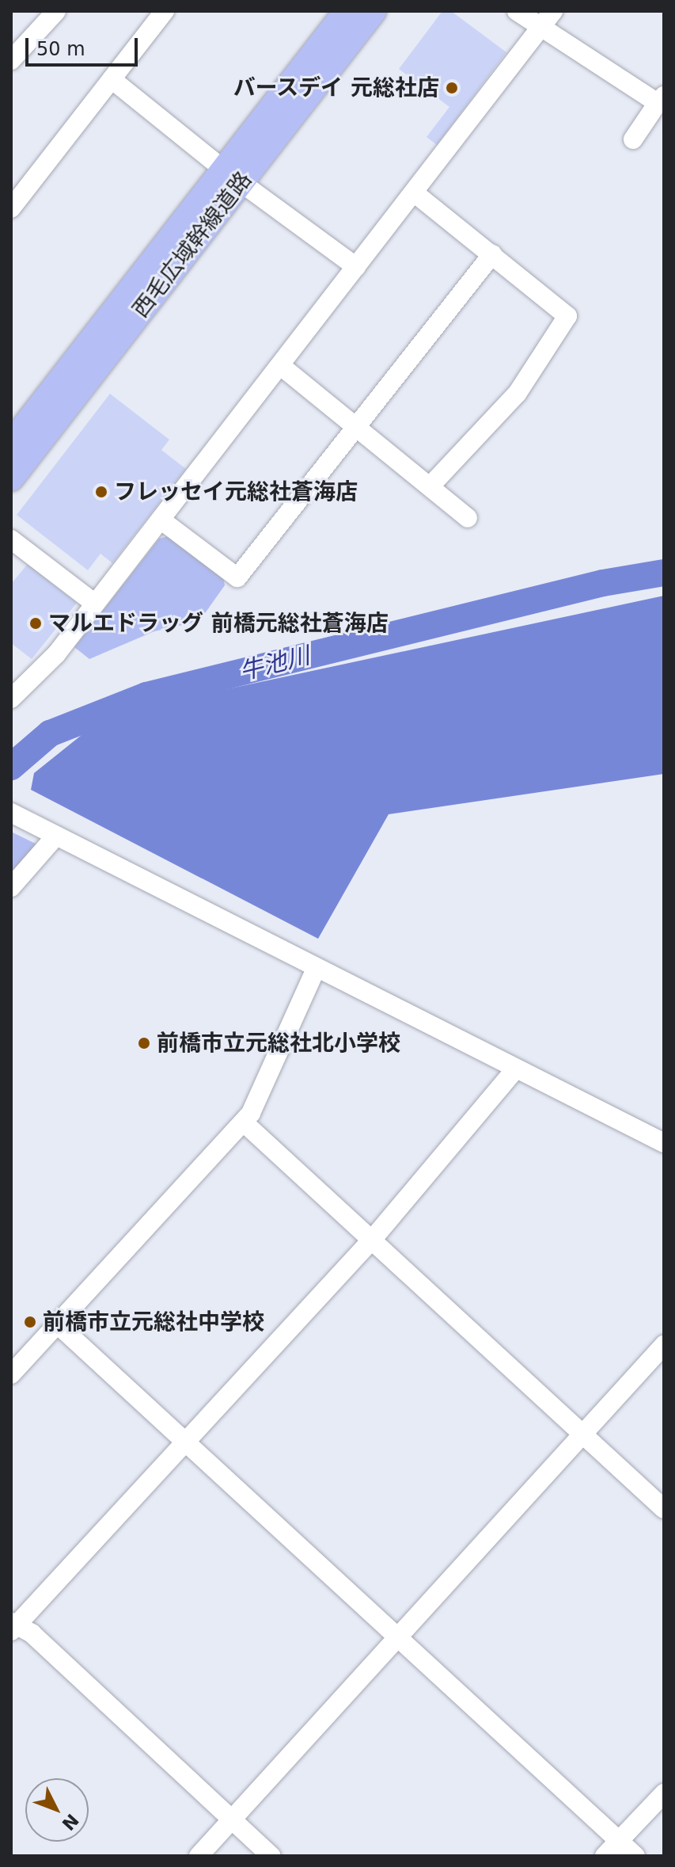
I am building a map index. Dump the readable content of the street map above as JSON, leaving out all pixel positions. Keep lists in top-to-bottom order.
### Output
{
  "streets": {
    "main road": ["西毛広域幹線道路"]
  },
  "water": ["牛池川"],
  "places": [
    "バースデイ 元総社店",
    "フレッセイ元総社蒼海店",
    "マルエドラッグ 前橋元総社蒼海店",
    "前橋市立元総社北小学校",
    "前橋市立元総社中学校"
  ],
  "scale_bar": "50 m",
  "north": "bottom right"
}
